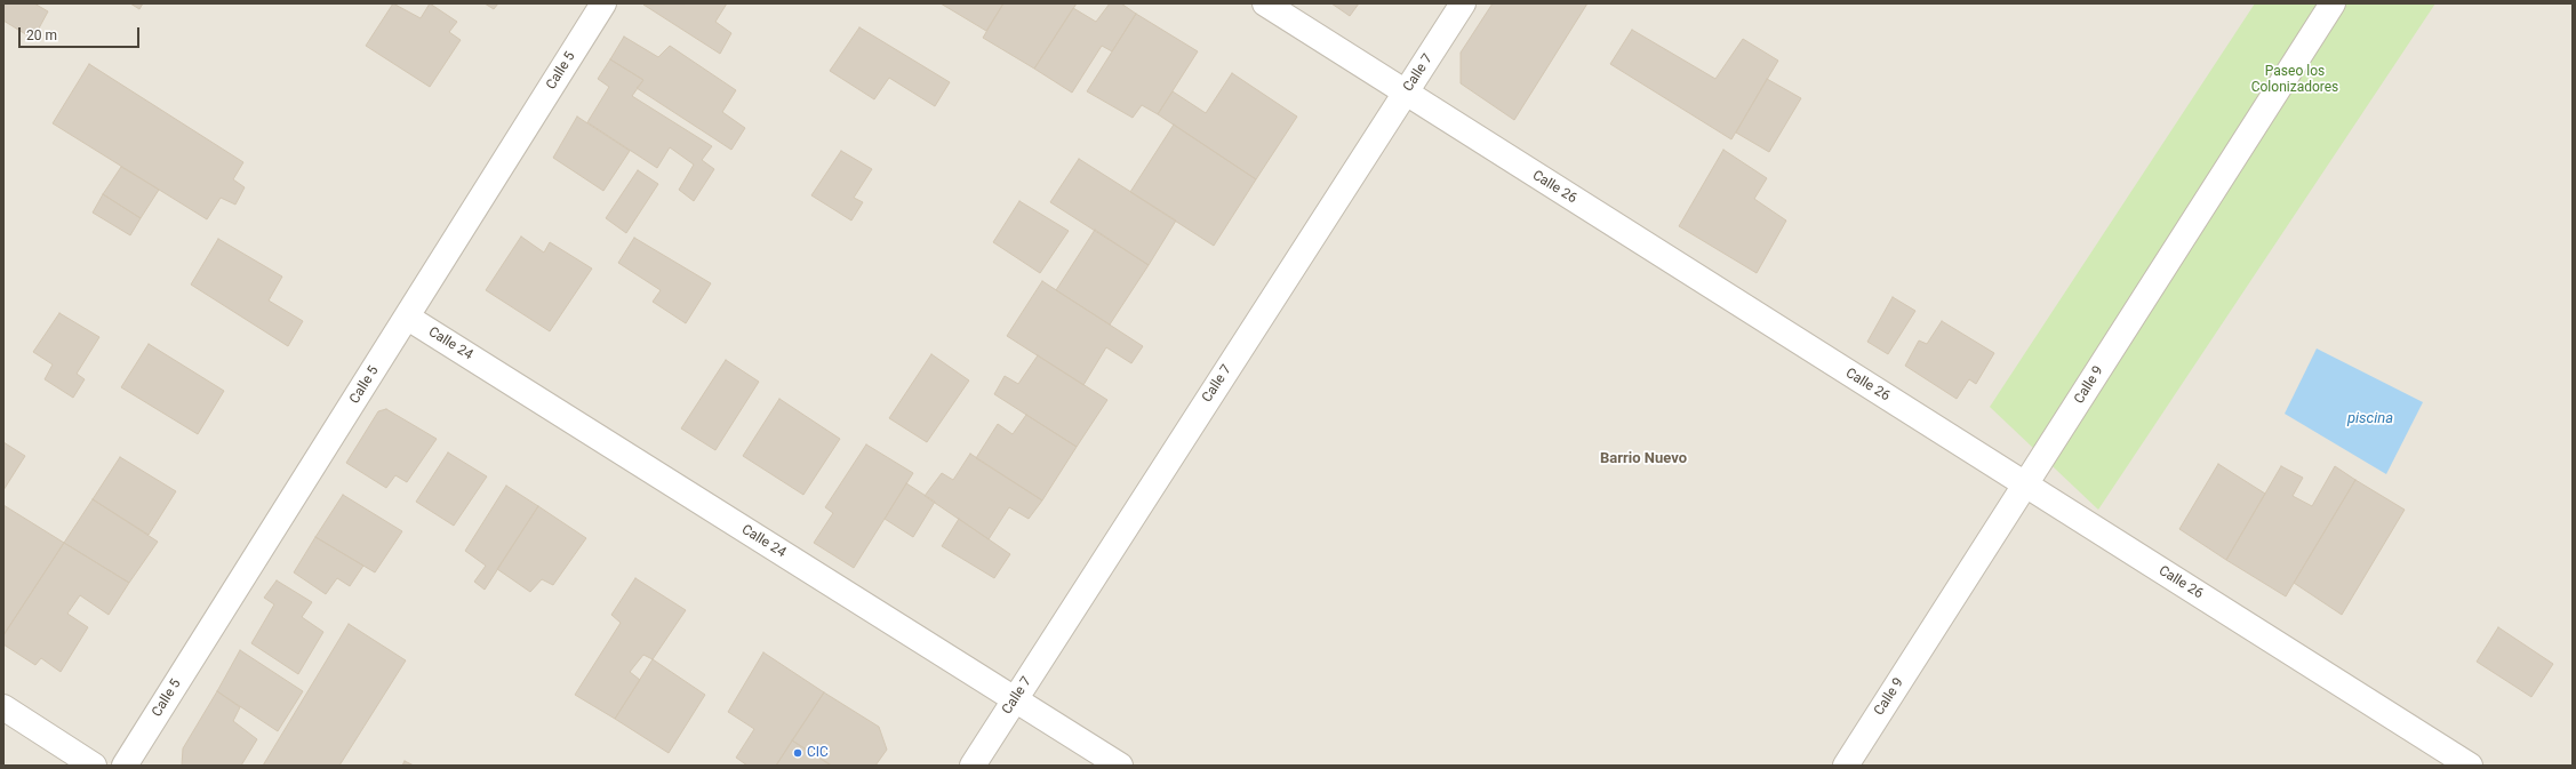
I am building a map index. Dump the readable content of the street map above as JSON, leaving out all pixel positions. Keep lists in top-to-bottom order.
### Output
{
  "streets": {
    "street": [
      "Calle 5",
      "Calle 7",
      "Calle 26",
      "Calle 24",
      "Calle 9"
    ]
  },
  "crossings": [
    ["Calle 5", "Calle 24"],
    ["Calle 7", "Calle 26"],
    ["Calle 7", "Calle 24"],
    ["Calle 26", "Calle 9"]
  ],
  "districts": ["Barrio Nuevo"],
  "water": ["piscina"],
  "parks": ["Paseo los Colonizadores"],
  "places": ["CIC"],
  "scale_bar": "20 m"
}
